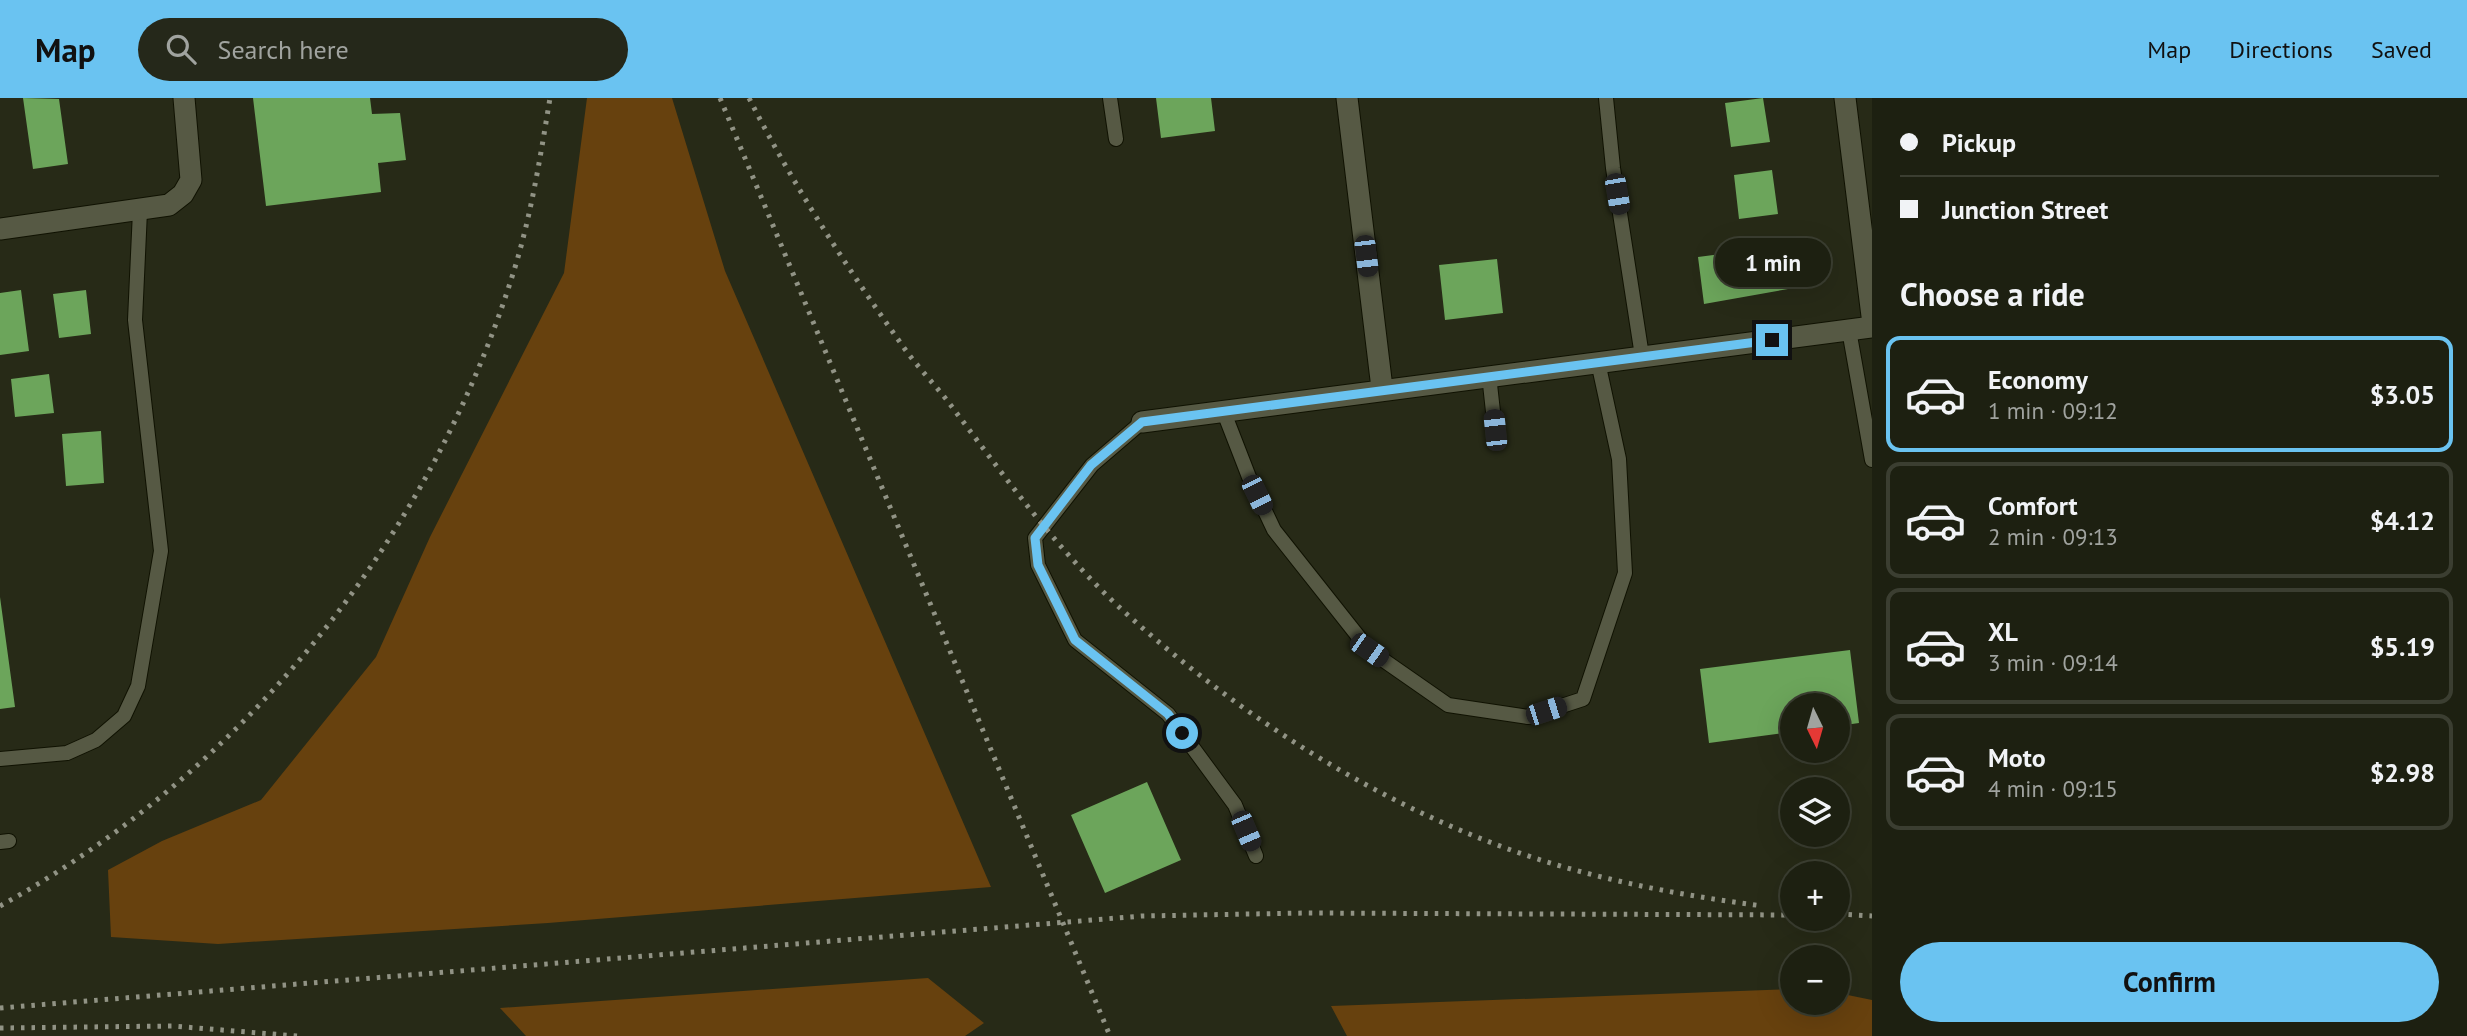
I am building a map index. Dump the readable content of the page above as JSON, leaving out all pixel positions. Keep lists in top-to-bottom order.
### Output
{
  "north": "bottom",
  "page": {
    "header": "Map",
    "search": "Search here",
    "nav": ["Map", "Directions", "Saved"],
    "banner": ["Pickup", "Junction Street"],
    "bubble": "1 min",
    "heading": "Choose a ride",
    "list": [
      {
        "name": "Economy",
        "note": "1 min · 09:12",
        "value": "$3.05"
      },
      {
        "name": "Comfort",
        "note": "2 min · 09:13",
        "value": "$4.12"
      },
      {
        "name": "XL",
        "note": "3 min · 09:14",
        "value": "$5.19"
      },
      {
        "name": "Moto",
        "note": "4 min · 09:15",
        "value": "$2.98"
      }
    ],
    "map_buttons": ["+", "−"],
    "buttons": "Confirm"
  }
}
